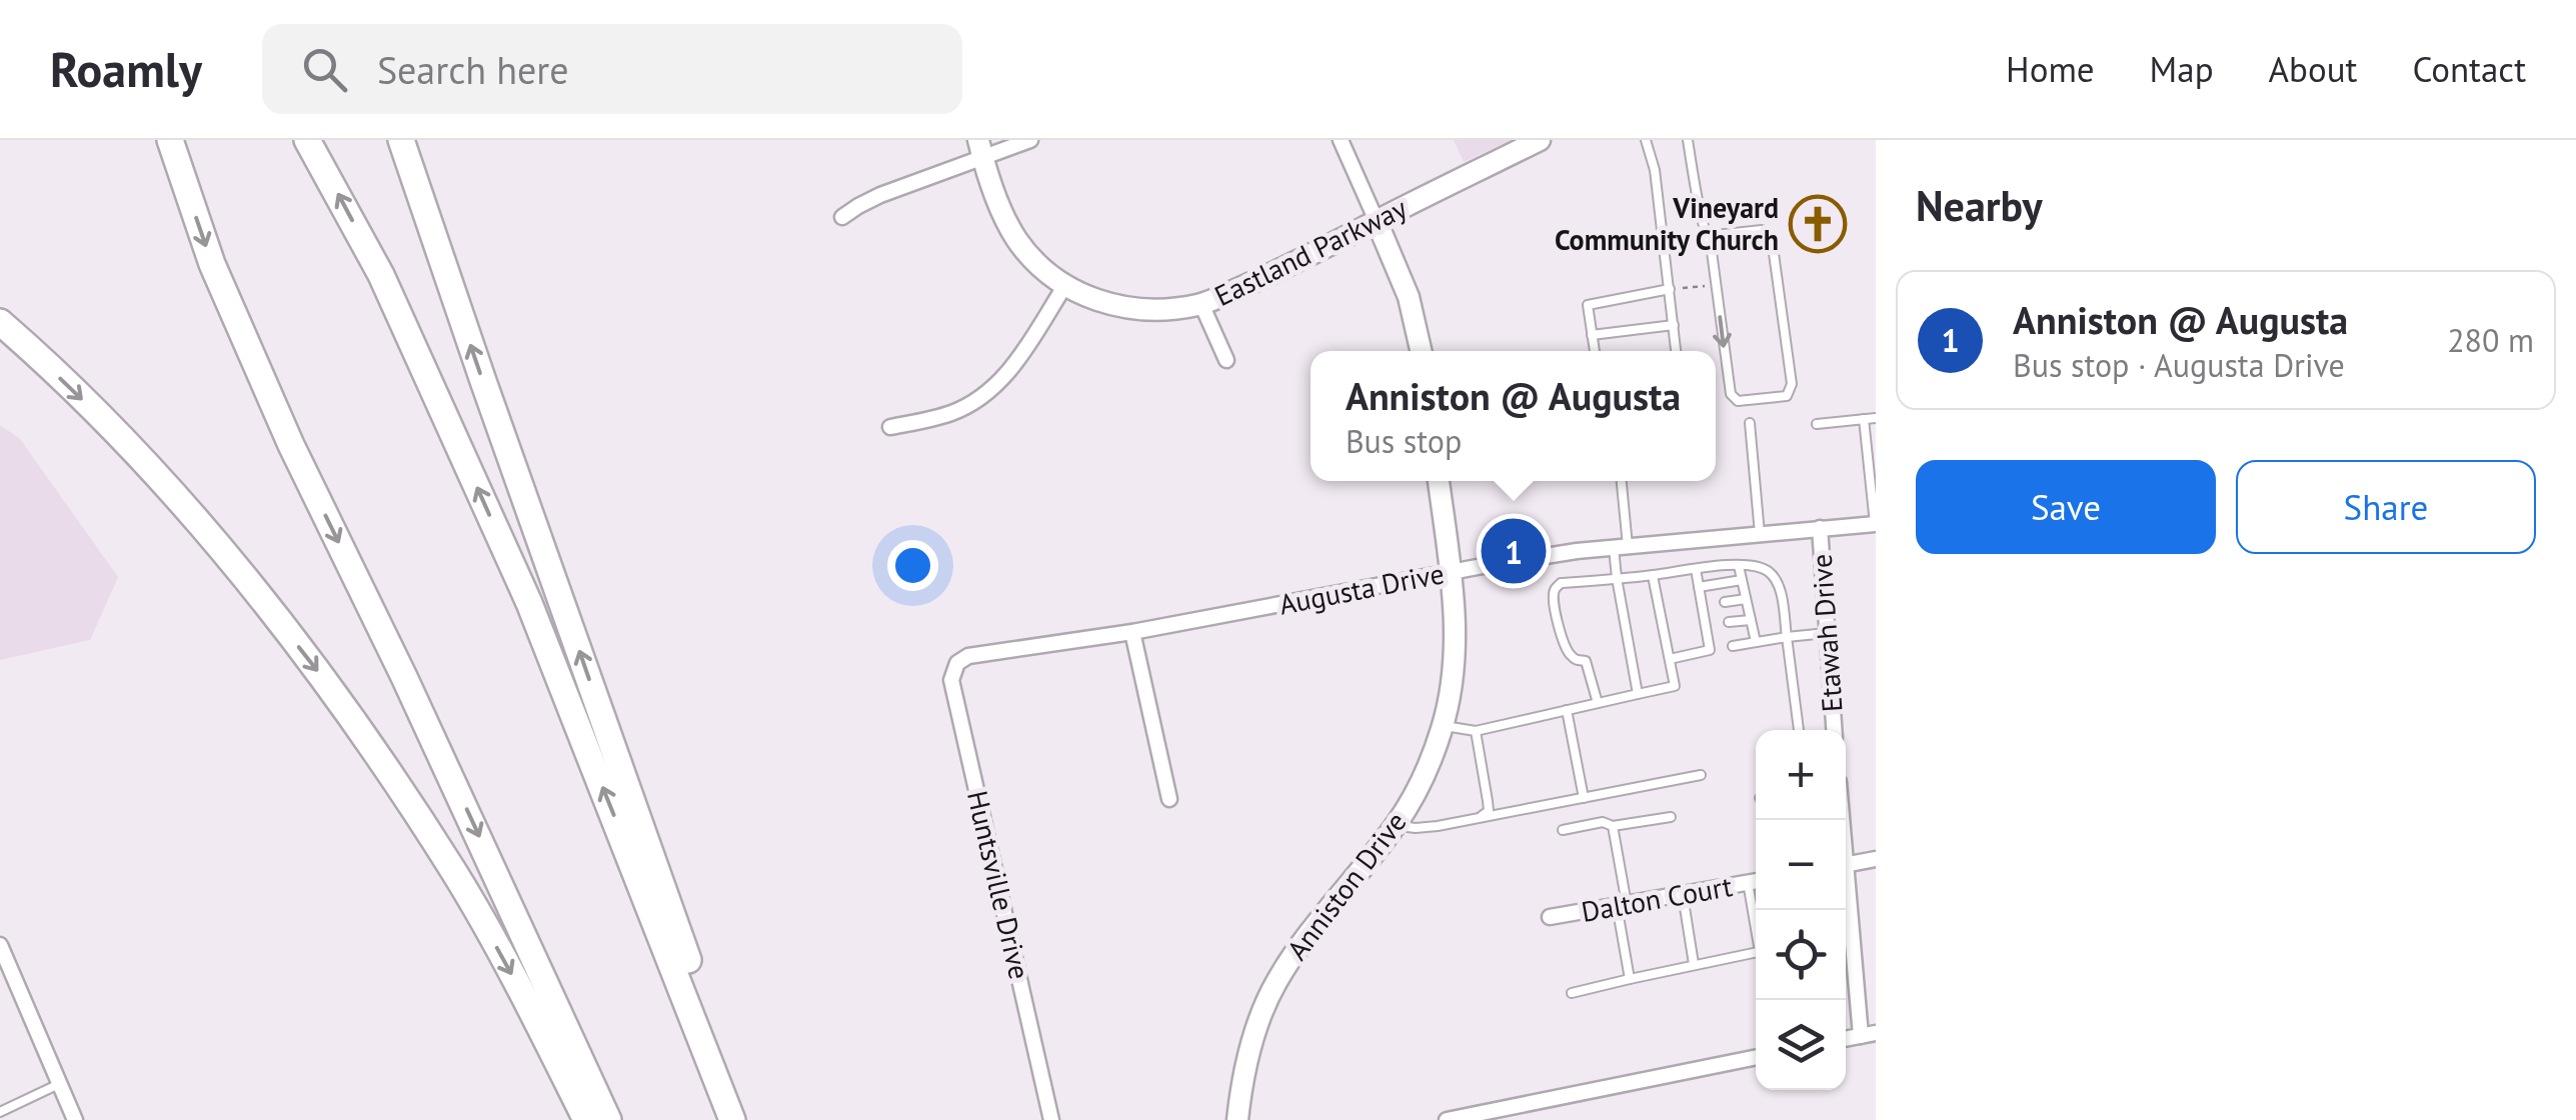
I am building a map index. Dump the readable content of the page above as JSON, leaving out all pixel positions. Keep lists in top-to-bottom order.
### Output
{
  "streets": {
    "street": [
      "Eastland Parkway",
      "Augusta Drive",
      "Etawah Drive",
      "Huntsville Drive",
      "Anniston Drive",
      "Dalton Court"
    ]
  },
  "crossings": [
    ["Augusta Drive", "Etawah Drive"],
    ["Augusta Drive", "Huntsville Drive"],
    ["Augusta Drive", "Anniston Drive"]
  ],
  "places": {
    "church": ["Vineyard Community Church"]
  },
  "page": {
    "header": "Roamly",
    "search": "Search here",
    "nav": [
      "Home",
      "Map",
      "About",
      "Contact"
    ],
    "heading": "Nearby",
    "list": [
      {
        "mark": "1",
        "name": "Anniston @ Augusta",
        "note": "Bus stop · Augusta Drive",
        "value": "280 m"
      }
    ],
    "popup": ["Anniston @ Augusta", "Bus stop"],
    "buttons": ["Save", "Share"],
    "pins": "1",
    "map_buttons": ["+", "−"]
  }
}
